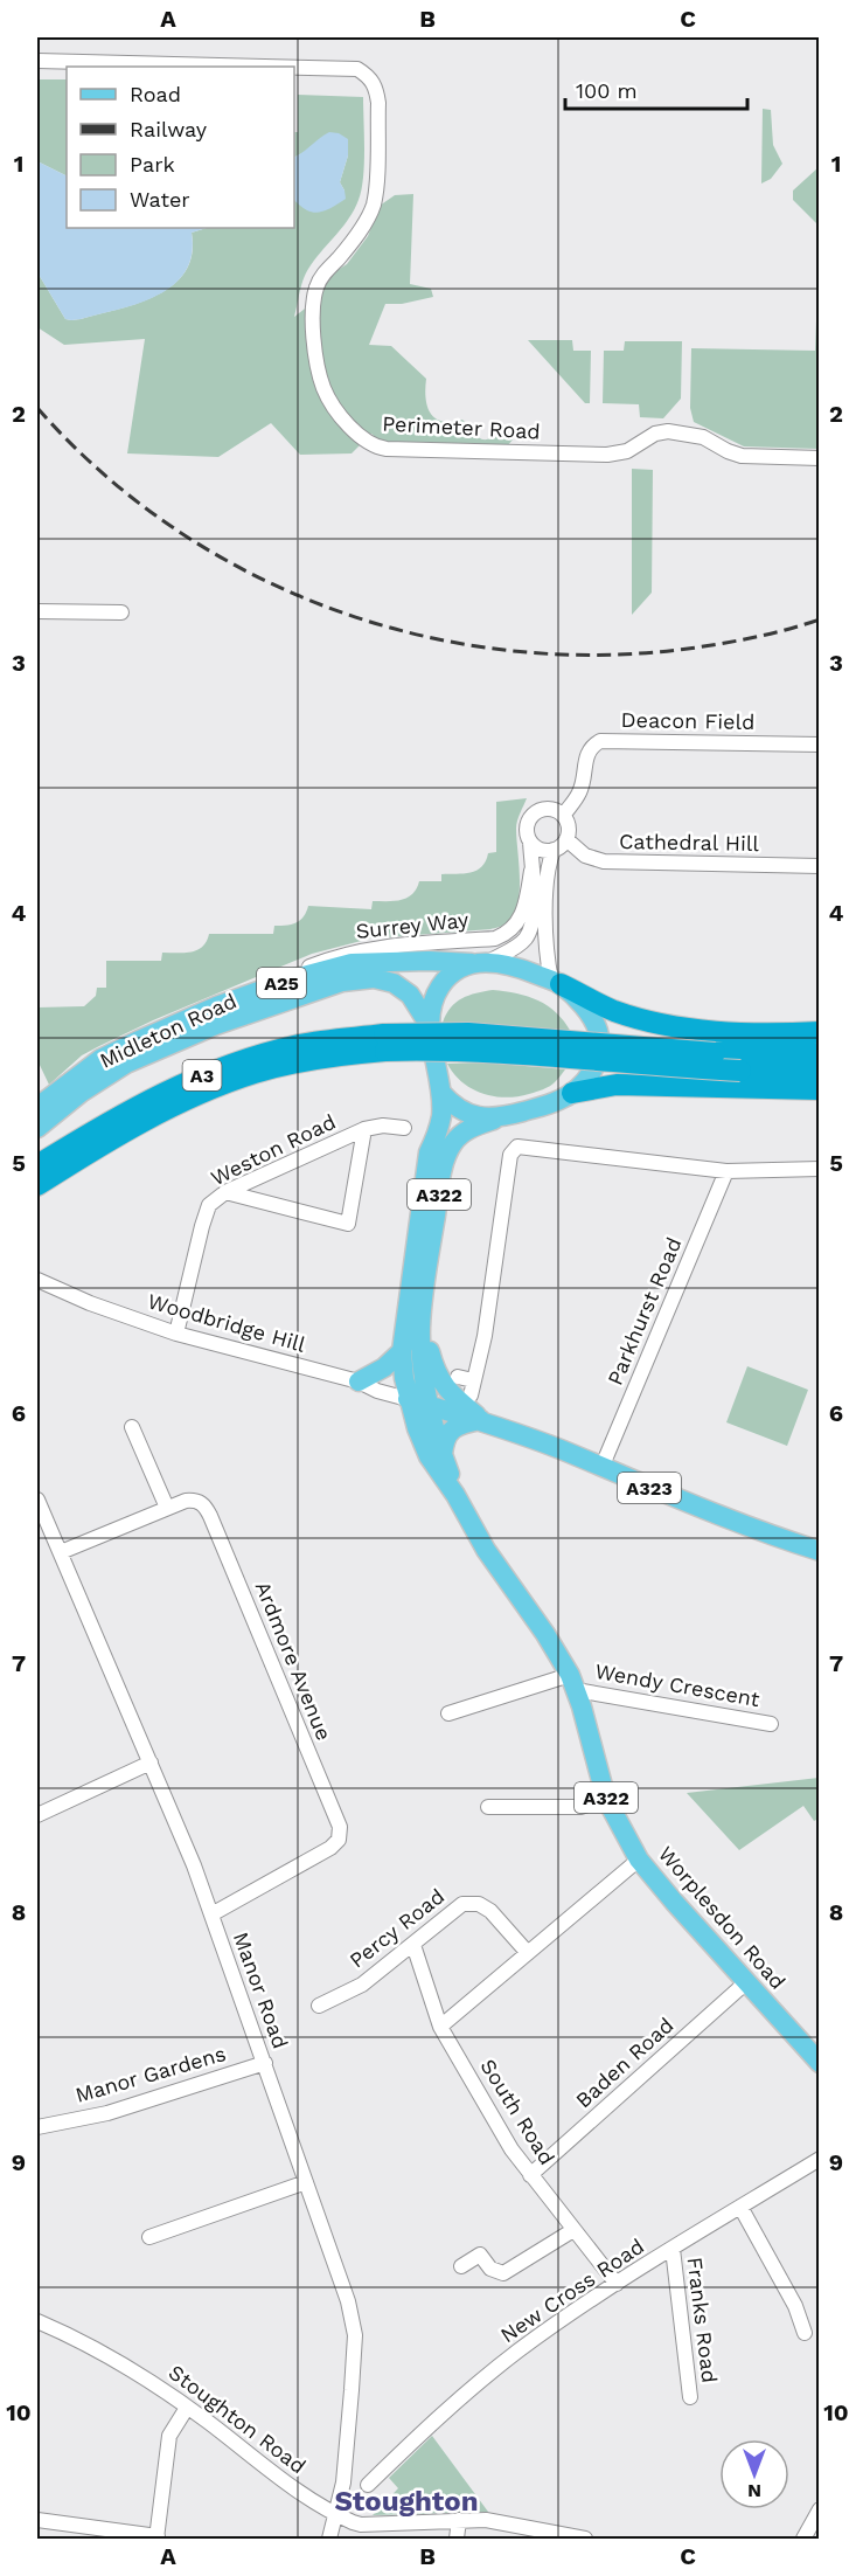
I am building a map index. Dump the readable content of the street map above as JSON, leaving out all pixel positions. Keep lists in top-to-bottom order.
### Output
{
  "streets": {
    "highway": ["A3"],
    "main road": [
      "A25",
      "Midleton Road",
      "A322",
      "A323",
      "Worplesdon Road"
    ],
    "street": [
      "Perimeter Road",
      "Deacon Field",
      "Cathedral Hill",
      "Surrey Way",
      "Weston Road",
      "Parkhurst Road",
      "Woodbridge Hill",
      "Ardmore Avenue",
      "Wendy Crescent",
      "Percy Road",
      "Manor Road",
      "Baden Road",
      "Manor Gardens",
      "South Road",
      "New Cross Road",
      "Franks Road",
      "Stoughton Road"
    ]
  },
  "crossings": [
    ["Deacon Field", "Cathedral Hill"],
    ["Deacon Field", "Surrey Way"],
    ["Cathedral Hill", "Surrey Way"],
    ["Surrey Way", "Midleton Road"],
    ["Surrey Way", "Worplesdon Road"],
    ["Midleton Road", "Worplesdon Road"],
    ["Weston Road", "Woodbridge Hill"],
    ["Parkhurst Road", "A323"],
    ["Woodbridge Hill", "Worplesdon Road"],
    ["Ardmore Avenue", "Manor Road"],
    ["Wendy Crescent", "Worplesdon Road"],
    ["Worplesdon Road", "Baden Road"],
    ["Percy Road", "South Road"],
    ["Manor Road", "Manor Gardens"],
    ["Manor Road", "Stoughton Road"],
    ["Baden Road", "South Road"],
    ["South Road", "New Cross Road"],
    ["New Cross Road", "Franks Road"]
  ],
  "districts": ["Stoughton"],
  "legend": [
    "Road",
    "Railway",
    "Park",
    "Water"
  ],
  "scale_bar": "100 m",
  "north": "bottom",
  "grid": {
    "columns": ["A", "B", "C"],
    "rows": [
      "1",
      "2",
      "3",
      "4",
      "5",
      "6",
      "7",
      "8",
      "9",
      "10"
    ]
  }
}
